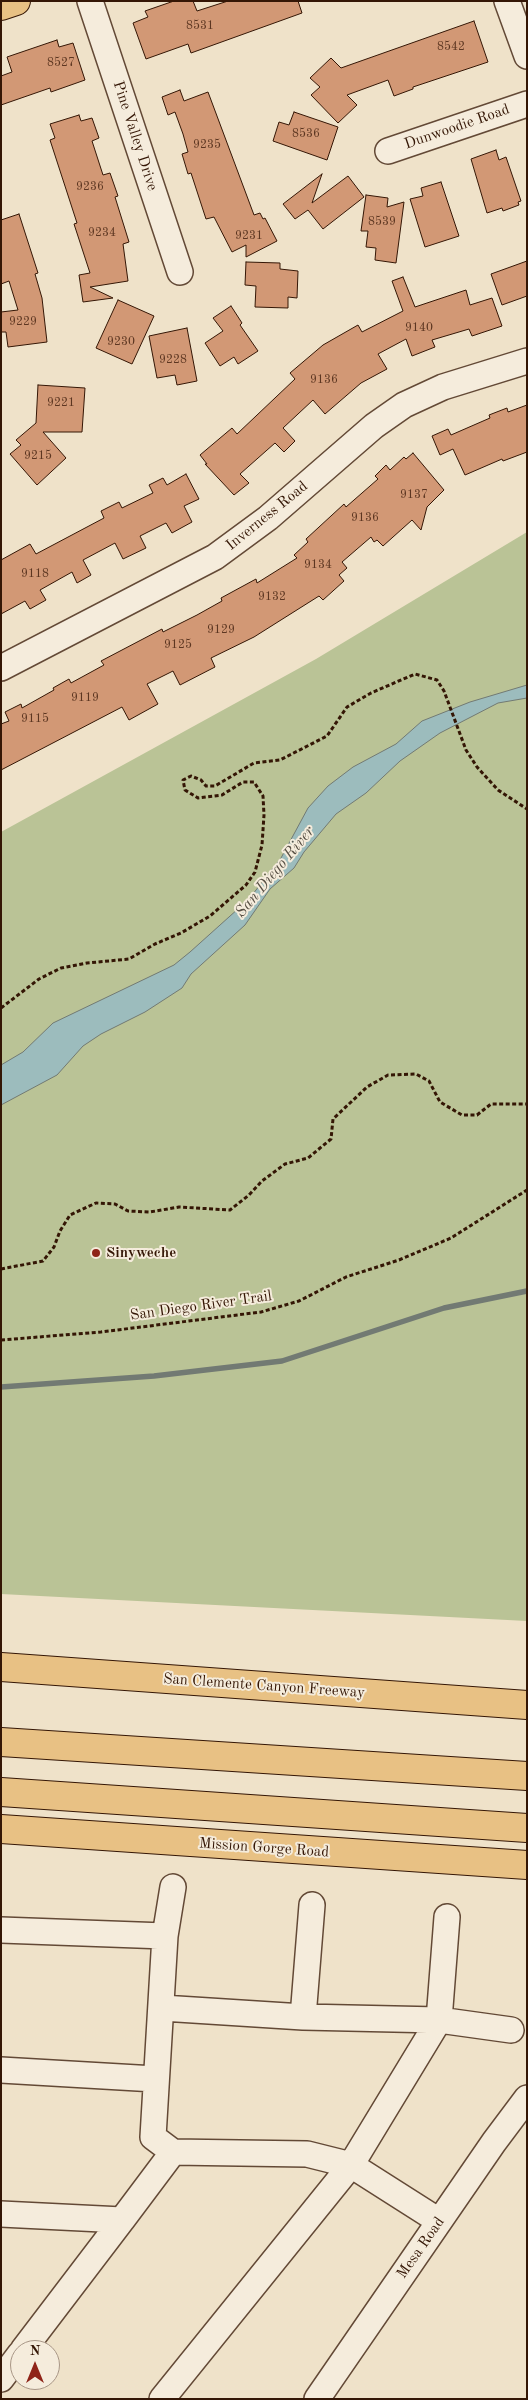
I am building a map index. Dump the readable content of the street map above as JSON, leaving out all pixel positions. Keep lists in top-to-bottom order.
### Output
{
  "streets": {
    "main road": ["San Clemente Canyon Freeway", "Mission Gorge Road"],
    "street": [
      "Dunwoodie Road",
      "Pine Valley Drive",
      "Inverness Road",
      "Mesa Road"
    ],
    "path": ["San Diego River Trail"]
  },
  "water": ["San Diego River"],
  "places": ["Sinyweche"],
  "house_numbers": [
    "8531",
    "8542",
    "8527",
    "8536",
    "9235",
    "9236",
    "8539",
    "9234",
    "9231",
    "9229",
    "9140",
    "9230",
    "9228",
    "9136",
    "9221",
    "9215",
    "9137",
    "9136",
    "9134",
    "9118",
    "9132",
    "9129",
    "9125",
    "9119",
    "9115"
  ],
  "north": "top"
}
